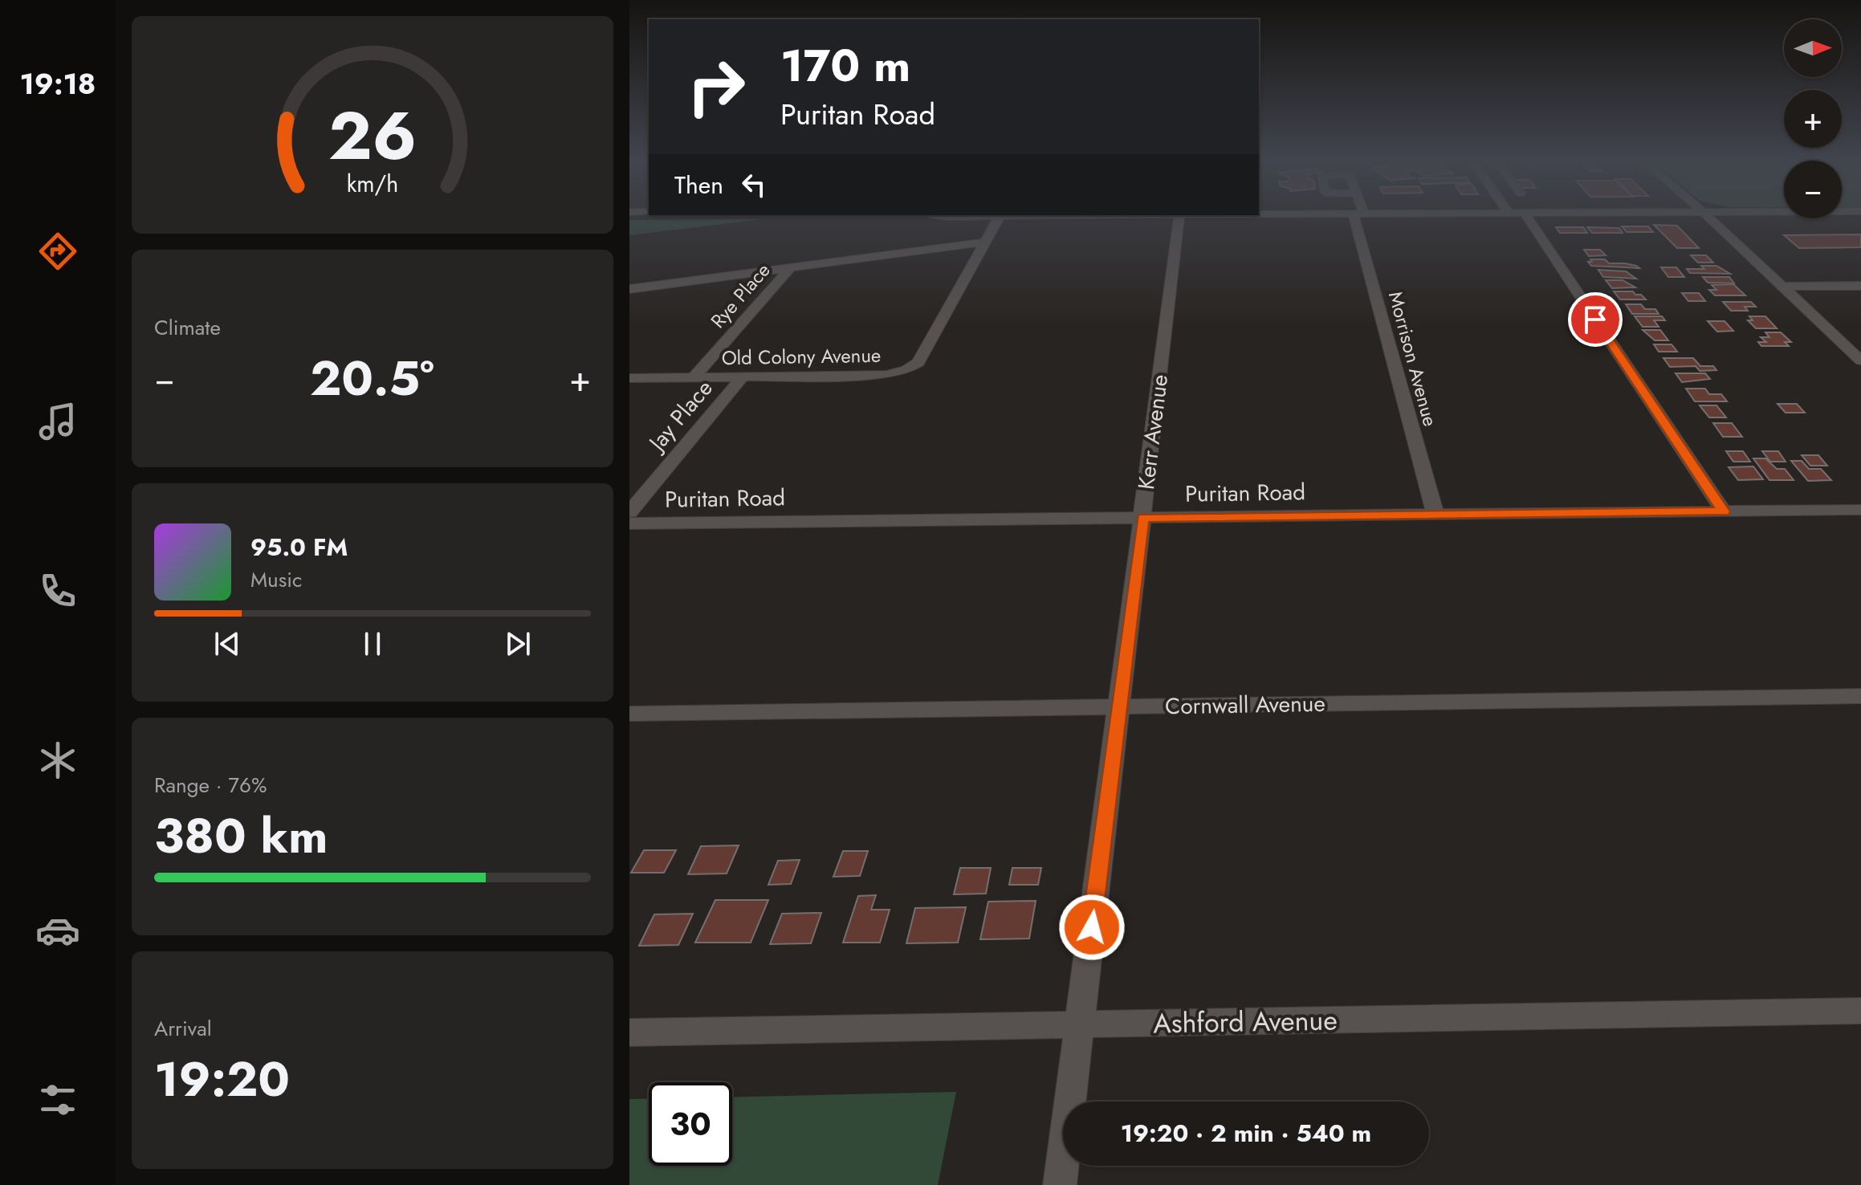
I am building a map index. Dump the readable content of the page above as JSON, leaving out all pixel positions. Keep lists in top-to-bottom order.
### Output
{
  "streets": {
    "street": [
      "Rye Place",
      "Old Colony Avenue",
      "Morrison Avenue",
      "Jay Place",
      "Kerr Avenue",
      "Puritan Road",
      "Cornwall Avenue",
      "Ashford Avenue"
    ]
  },
  "crossings": [
    ["Rye Place", "Old Colony Avenue"],
    ["Old Colony Avenue", "Jay Place"],
    ["Morrison Avenue", "Puritan Road"],
    ["Kerr Avenue", "Puritan Road"],
    ["Kerr Avenue", "Cornwall Avenue"],
    ["Kerr Avenue", "Ashford Avenue"]
  ],
  "north": "right",
  "page": {
    "tabs": "19:18",
    "map_buttons": ["+", "−"],
    "turn": ["170 m", "Puritan Road"],
    "then": "Then",
    "tile": [
      "Climate",
      ["Range · 76%", "380 km"],
      ["Arrival", "19:20"]
    ],
    "heat": ["−", "20.5°", "+"],
    "song": ["95.0 FM", "Music"],
    "limit": "30",
    "trip": "19:20 · 2 min · 540 m",
    "gauge": ["26", "km/h"]
  }
}
